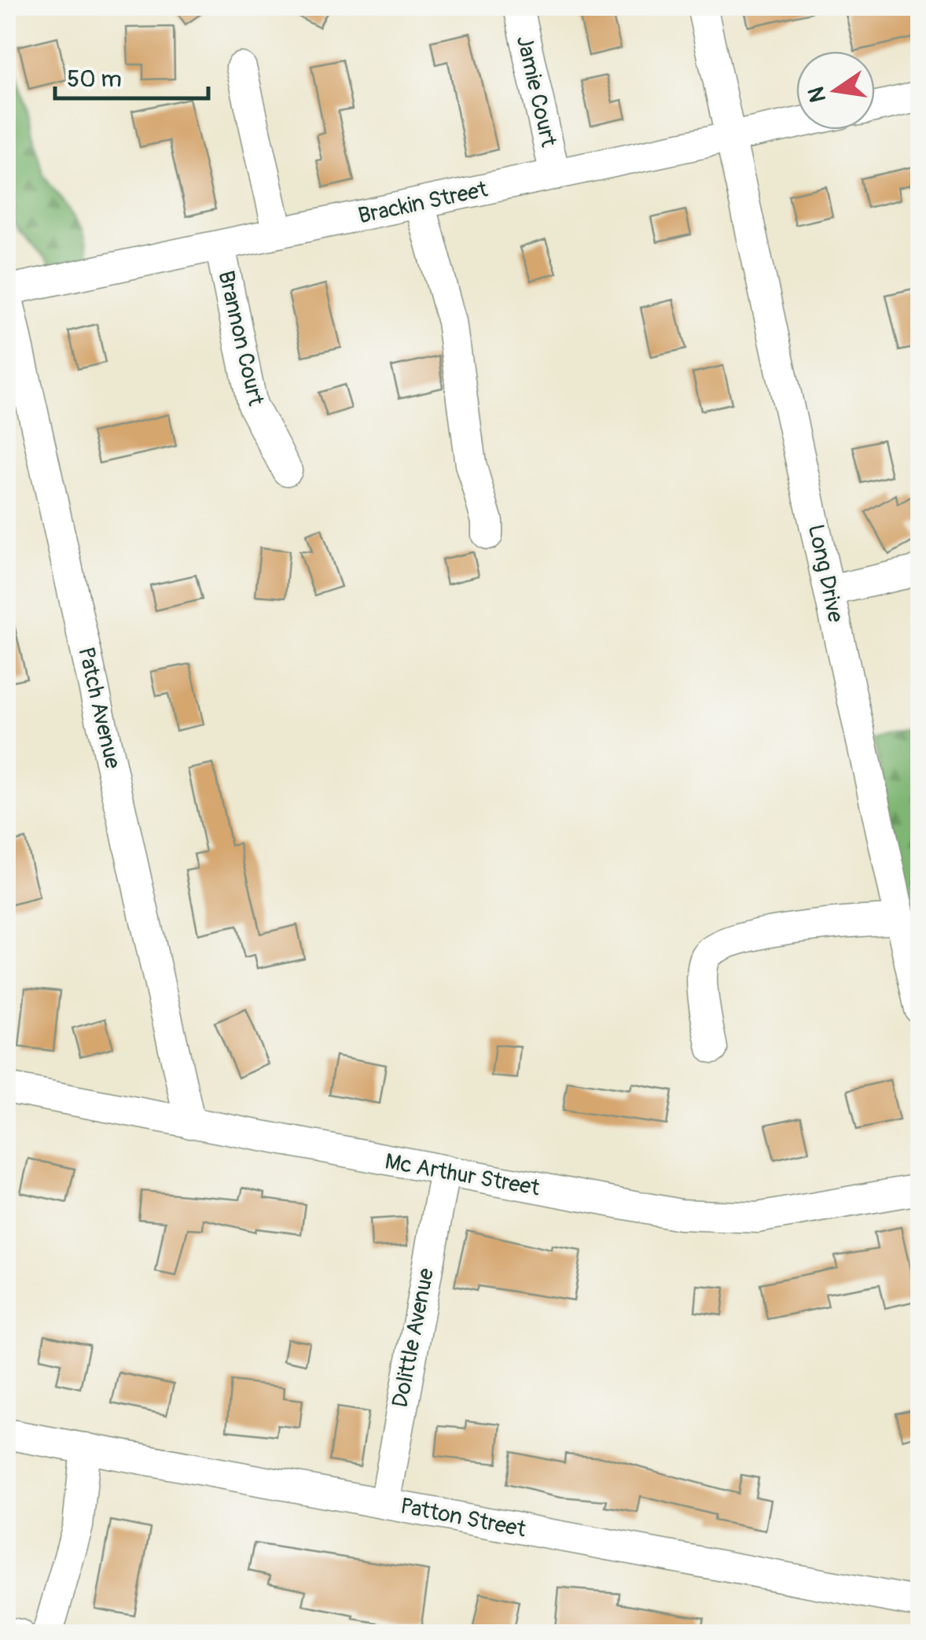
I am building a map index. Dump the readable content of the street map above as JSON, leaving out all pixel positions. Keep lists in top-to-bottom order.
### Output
{
  "streets": {
    "street": [
      "Jamie Court",
      "Brackin Street",
      "Brannon Court",
      "Long Drive",
      "Patch Avenue",
      "Mc Arthur Street",
      "Dolittle Avenue",
      "Patton Street"
    ]
  },
  "crossings": [
    ["Jamie Court", "Brackin Street"],
    ["Brackin Street", "Brannon Court"],
    ["Brackin Street", "Long Drive"],
    ["Brackin Street", "Patch Avenue"],
    ["Patch Avenue", "Mc Arthur Street"],
    ["Mc Arthur Street", "Dolittle Avenue"],
    ["Dolittle Avenue", "Patton Street"]
  ],
  "scale_bar": "50 m",
  "north": "left"
}
